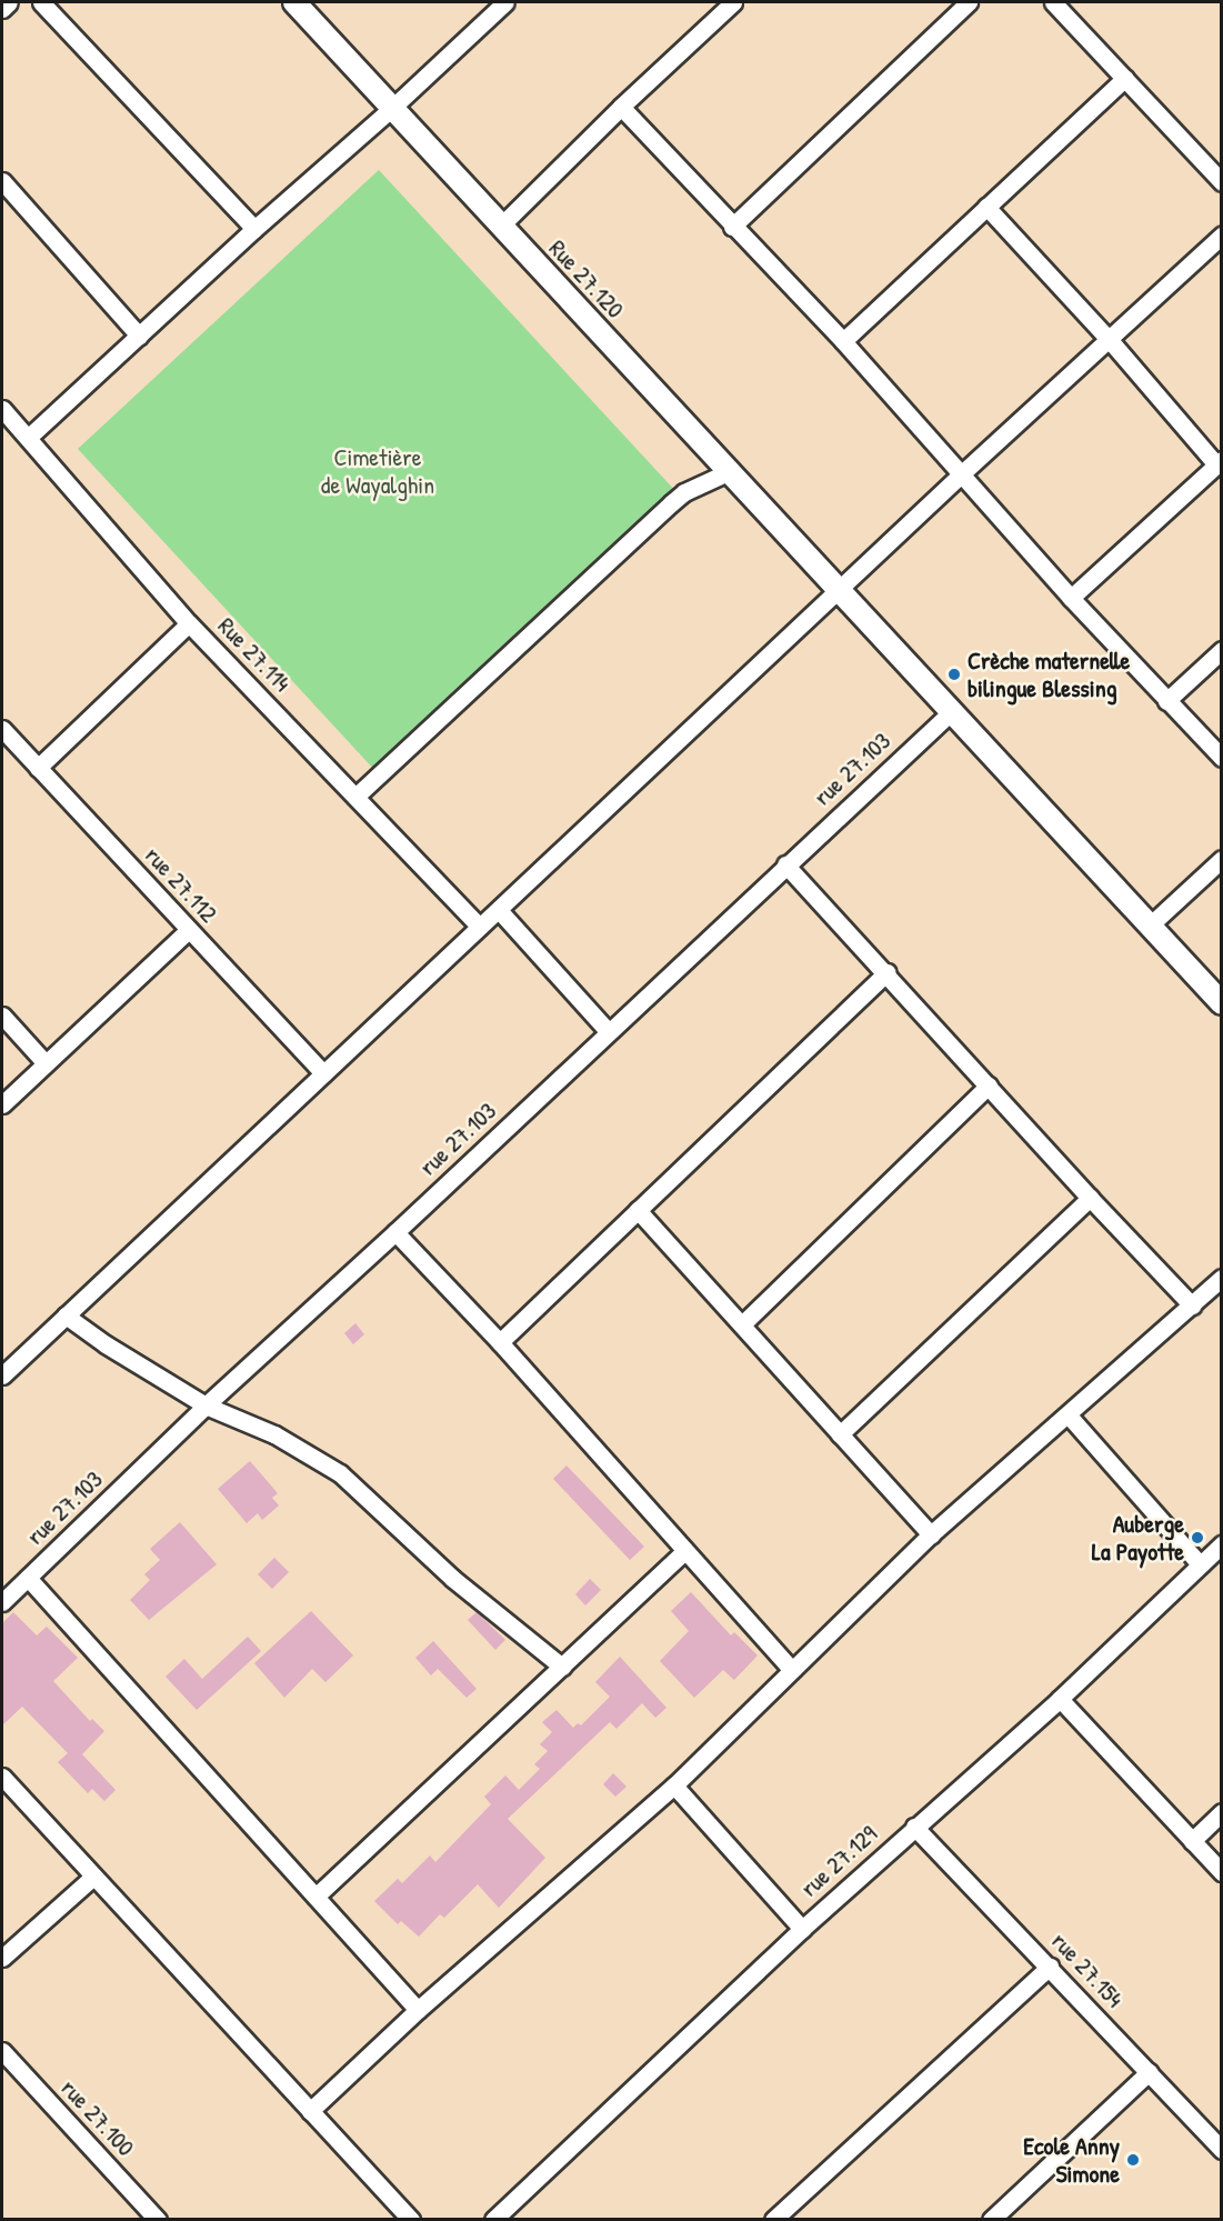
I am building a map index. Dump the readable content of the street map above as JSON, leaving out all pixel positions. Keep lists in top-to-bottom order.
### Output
{
  "streets": {
    "street": [
      "Rue 27.120",
      "Rue 27.114",
      "rue 27.103",
      "rue 27.112",
      "rue 27.129",
      "rue 27.154",
      "rue 27.100"
    ]
  },
  "crossings": [
    ["Rue 27.120", "rue 27.103"],
    ["rue 27.129", "rue 27.154"]
  ],
  "parks": ["Cimetière de Wayalghin"],
  "places": ["Crèche maternelle bilingue Blessing", "Auberge La Payotte", "Ecole Anny Simone"]
}
